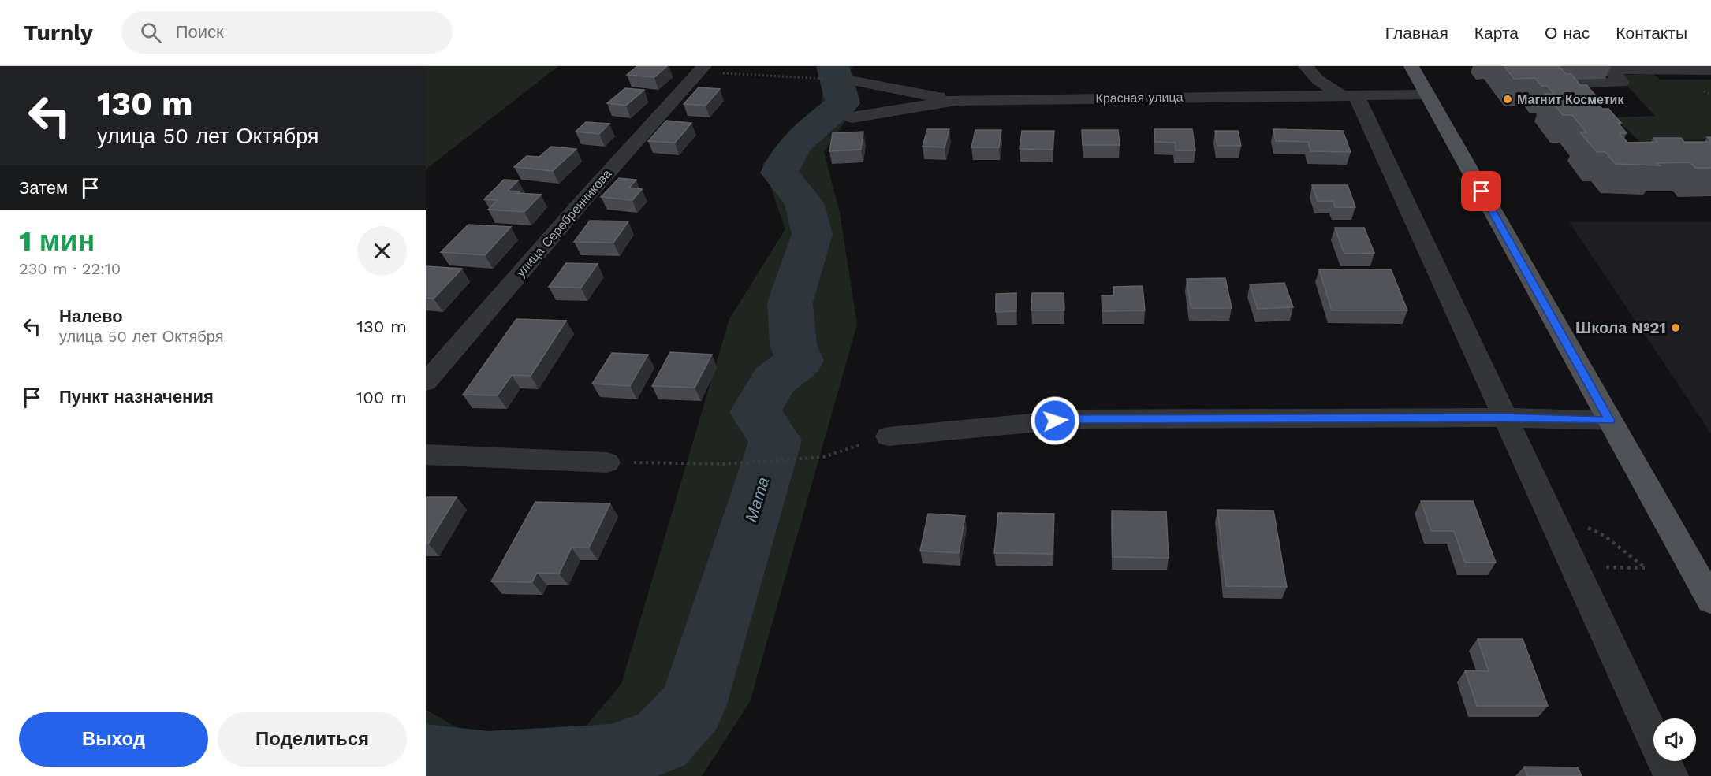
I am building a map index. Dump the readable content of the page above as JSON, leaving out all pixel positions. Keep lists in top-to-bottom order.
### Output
{
  "streets": {
    "street": ["Красная улица", "улица Серебренникова"]
  },
  "water": ["Мата"],
  "places": ["Магнит Косметик", "Школа №21"],
  "page": {
    "header": "Turnly",
    "search": "Поиск",
    "nav": [
      "Главная",
      "Карта",
      "О нас",
      "Контакты"
    ],
    "turn": ["130 m", "улица 50 лет Октября"],
    "then": "Затем",
    "heading": ["1 мин", "230 m · 22:10"],
    "list": [
      {
        "name": "Налево",
        "note": "улица 50 лет Октября",
        "value": "130 m"
      },
      {
        "name": "Пункт назначения",
        "value": "100 m"
      }
    ],
    "buttons": ["Выход", "Поделиться"]
  }
}
